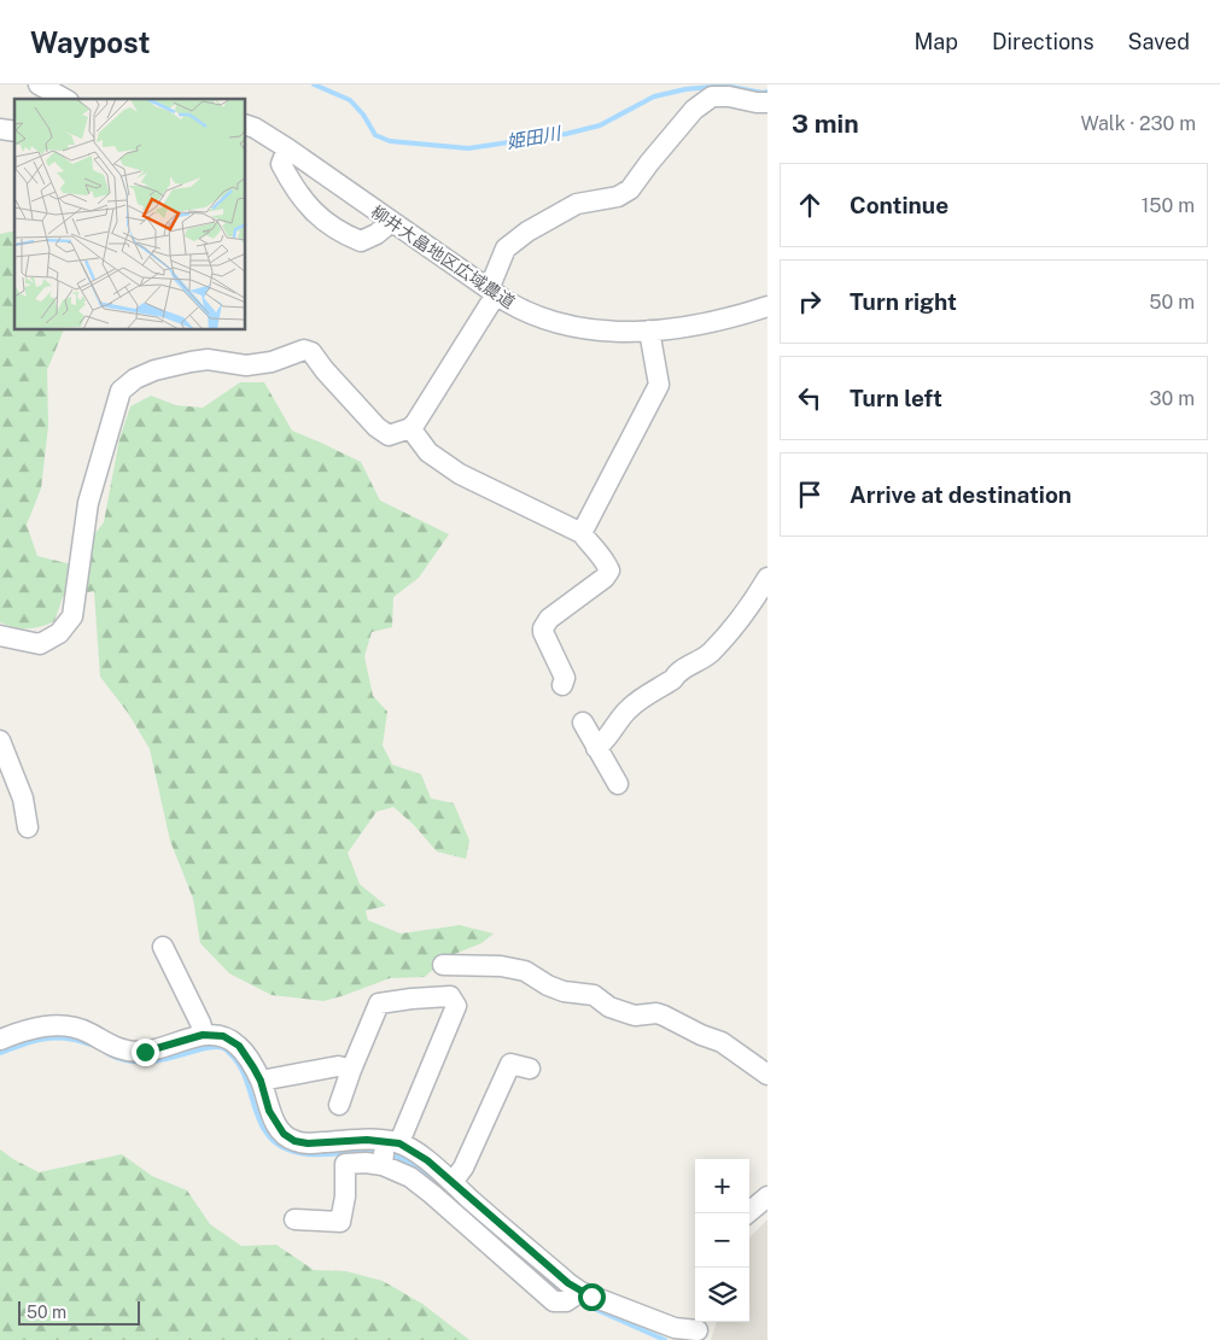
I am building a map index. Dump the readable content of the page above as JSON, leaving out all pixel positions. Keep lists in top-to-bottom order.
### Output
{
  "streets": {
    "street": ["柳井大畠地区広域農道"]
  },
  "water": ["姫田川"],
  "scale_bar": "50 m",
  "page": {
    "header": "Waypost",
    "nav": ["Map", "Directions", "Saved"],
    "heading": ["3 min", "Walk · 230 m"],
    "list": [
      ["Continue", "150 m"],
      ["Turn right", "50 m"],
      ["Turn left", "30 m"],
      "Arrive at destination"
    ],
    "map_buttons": ["+", "−"],
    "scale": "50 m"
  }
}
